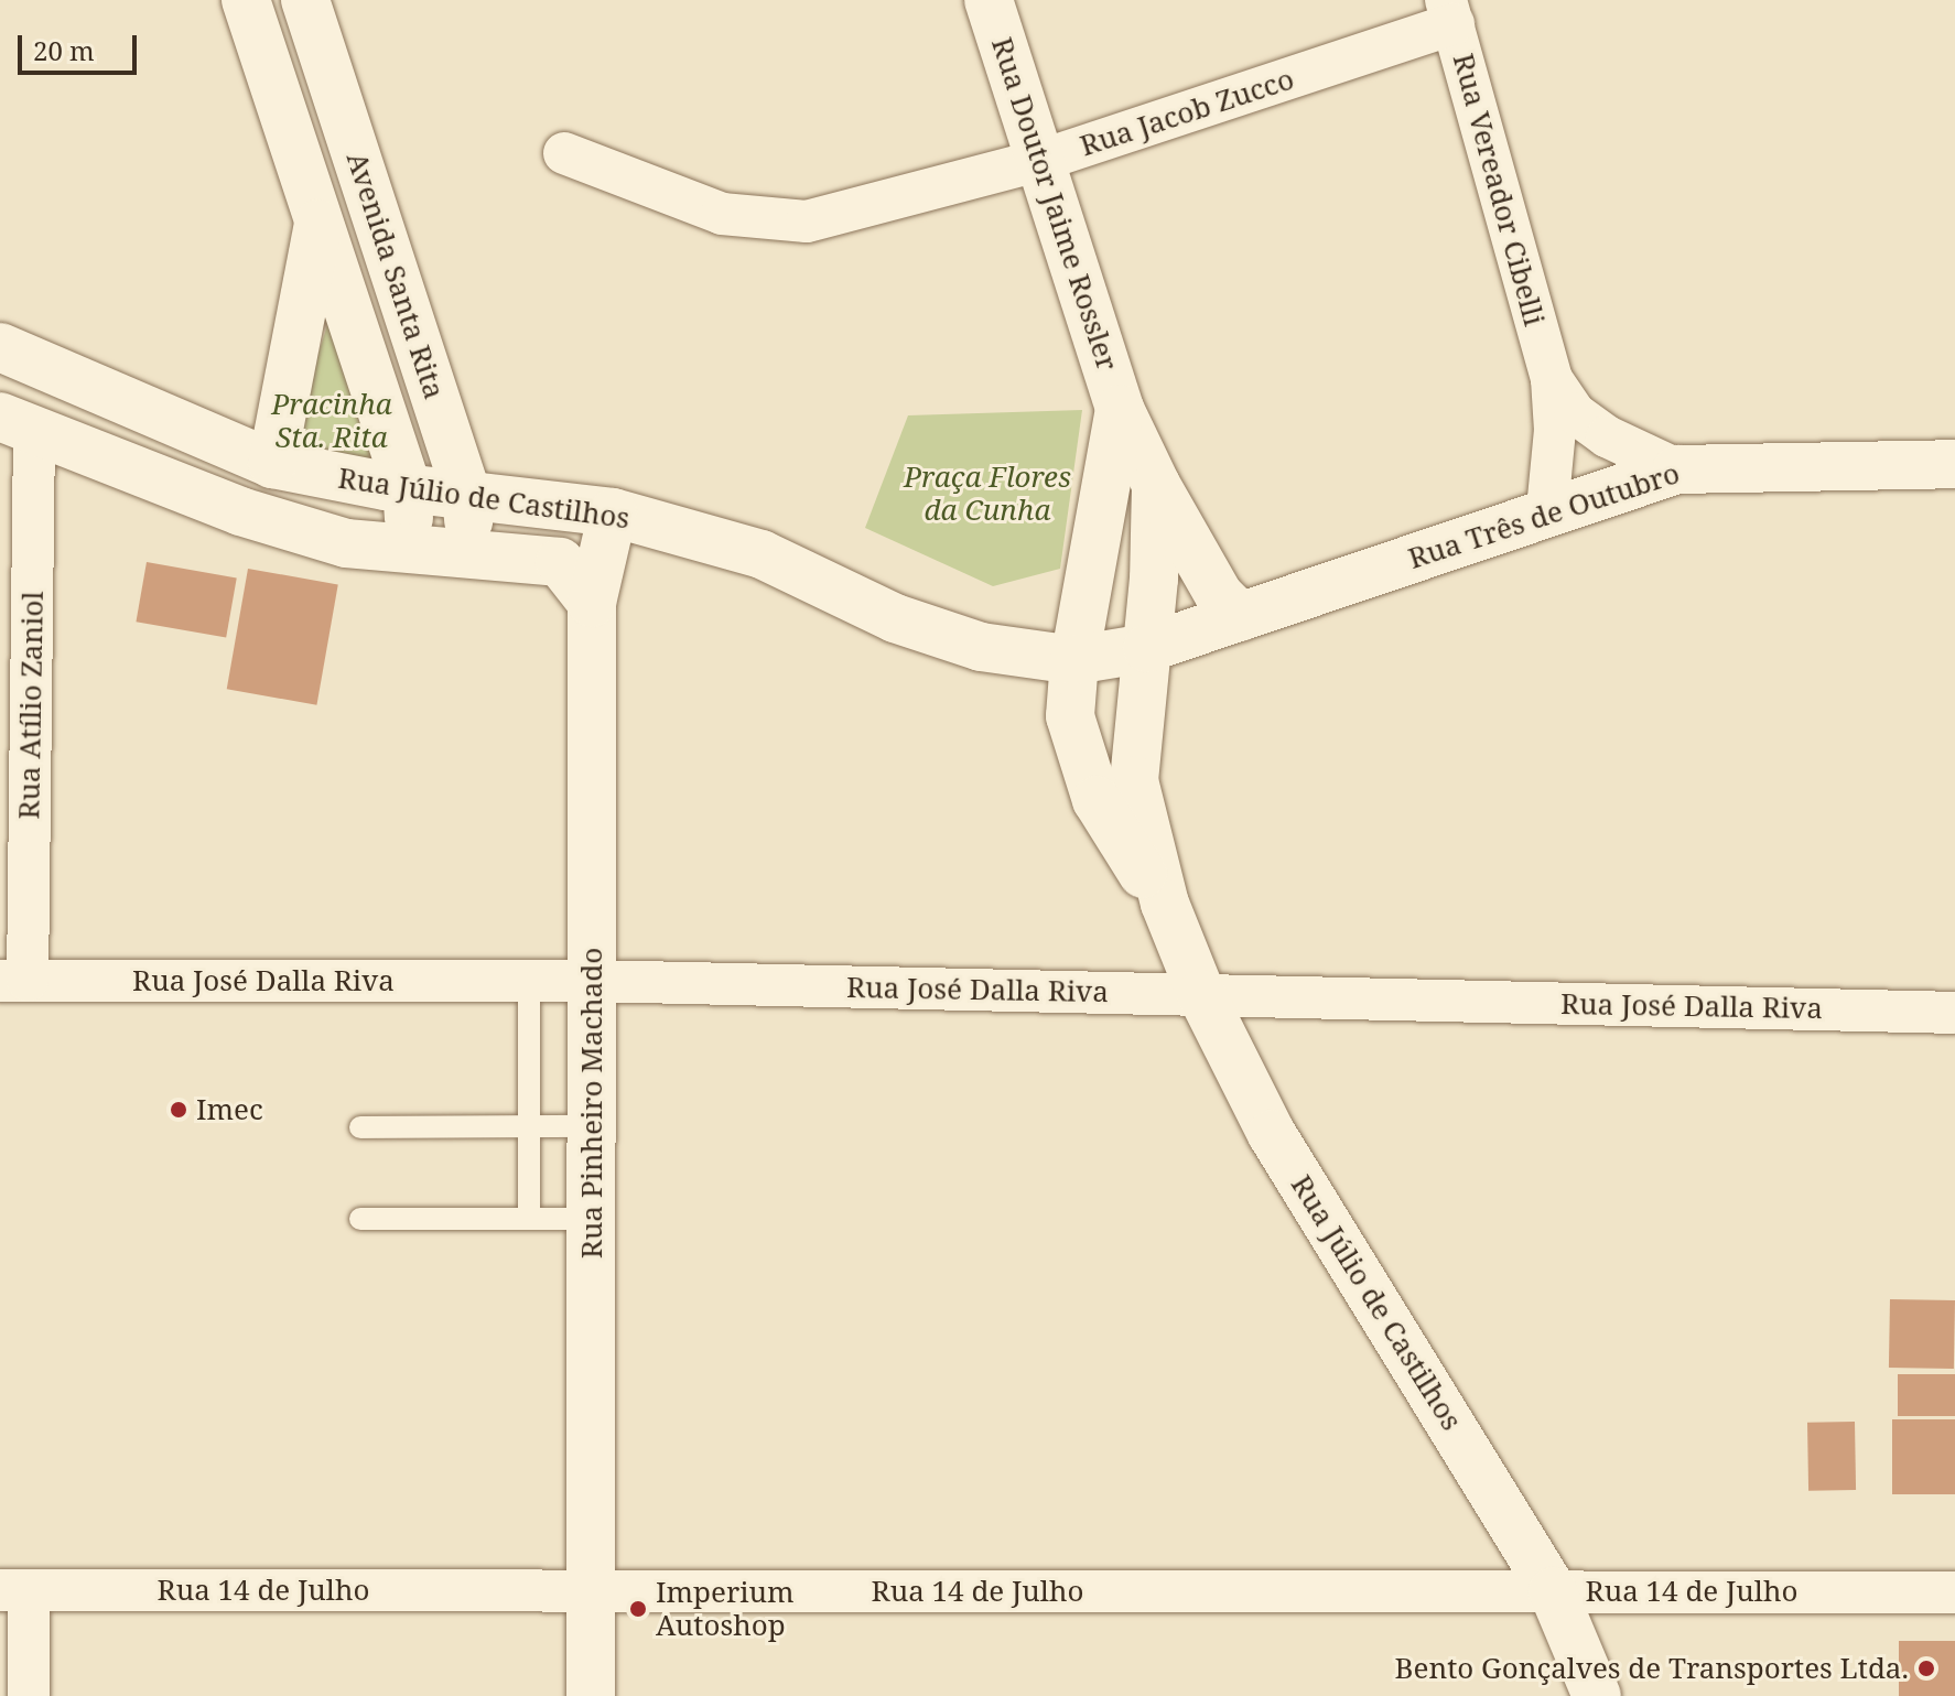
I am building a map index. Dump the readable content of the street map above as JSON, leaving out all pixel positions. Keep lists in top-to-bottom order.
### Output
{
  "streets": {
    "main road": [
      "Rua Doutor Jaime Rossler",
      "Avenida Santa Rita",
      "Rua Júlio de Castilhos",
      "Rua Três de Outubro",
      "Rua Pinheiro Machado"
    ],
    "street": [
      "Rua Jacob Zucco",
      "Rua Vereador Cibelli",
      "Rua Atílio Zaniol",
      "Rua José Dalla Riva",
      "Rua 14 de Julho"
    ]
  },
  "crossings": [
    ["Rua Jacob Zucco", "Rua Vereador Cibelli"],
    ["Rua Jacob Zucco", "Rua Doutor Jaime Rossler"],
    ["Rua Vereador Cibelli", "Rua Três de Outubro"],
    ["Rua Doutor Jaime Rossler", "Rua Júlio de Castilhos"],
    ["Rua Doutor Jaime Rossler", "Rua Três de Outubro"],
    ["Avenida Santa Rita", "Rua Júlio de Castilhos"],
    ["Rua Júlio de Castilhos", "Rua Três de Outubro"],
    ["Rua Júlio de Castilhos", "Rua Atílio Zaniol"],
    ["Rua Júlio de Castilhos", "Rua José Dalla Riva"],
    ["Rua Júlio de Castilhos", "Rua Pinheiro Machado"],
    ["Rua Júlio de Castilhos", "Rua 14 de Julho"],
    ["Rua Atílio Zaniol", "Rua José Dalla Riva"],
    ["Rua José Dalla Riva", "Rua Pinheiro Machado"],
    ["Rua Pinheiro Machado", "Rua 14 de Julho"]
  ],
  "parks": ["Pracinha Sta. Rita", "Praça Flores da Cunha"],
  "places": ["Imec", "Imperium Autoshop", "Bento Gonçalves de Transportes Ltda."],
  "scale_bar": "20 m"
}
